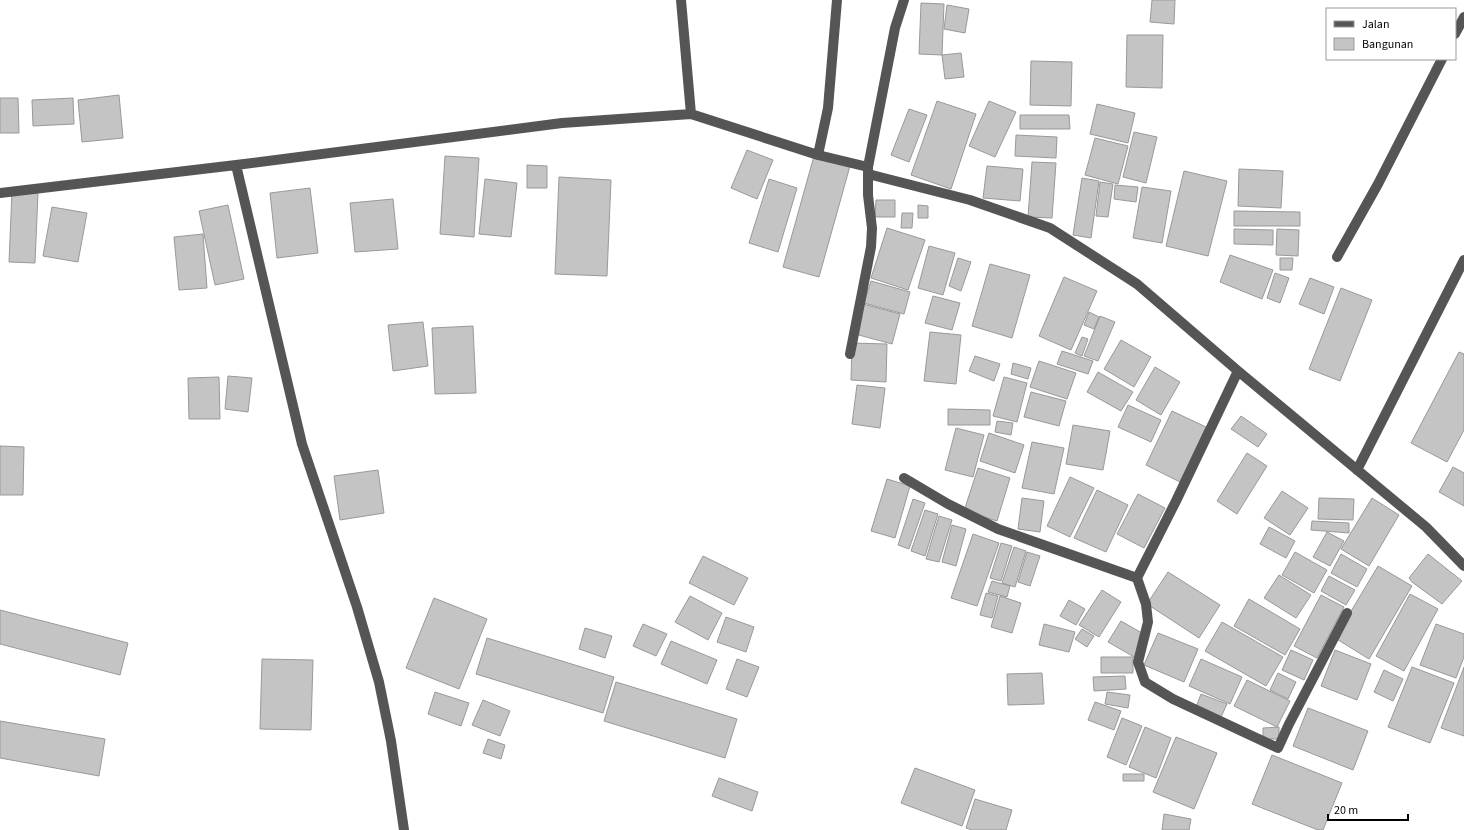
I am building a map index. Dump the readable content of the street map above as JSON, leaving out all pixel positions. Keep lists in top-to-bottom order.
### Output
{
  "legend": ["Jalan", "Bangunan"],
  "scale_bar": "20 m"
}
